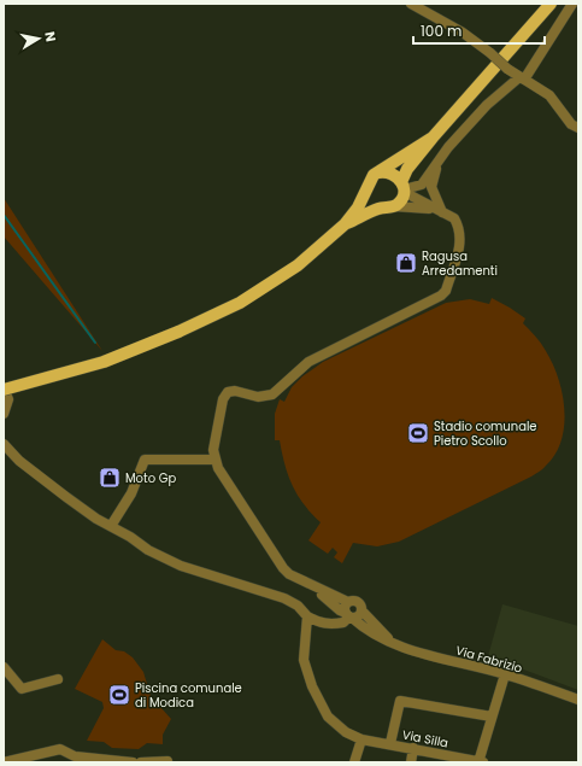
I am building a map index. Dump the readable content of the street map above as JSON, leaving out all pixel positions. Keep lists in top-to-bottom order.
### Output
{
  "streets": {
    "street": ["Via Fabrizio", "Via Silla"]
  },
  "places": {
    "shop": ["Ragusa Arredamenti", "Moto Gp"],
    "sports": ["Stadio comunale Pietro Scollo", "Piscina comunale di Modica"]
  },
  "scale_bar": "100 m",
  "north": "right"
}
